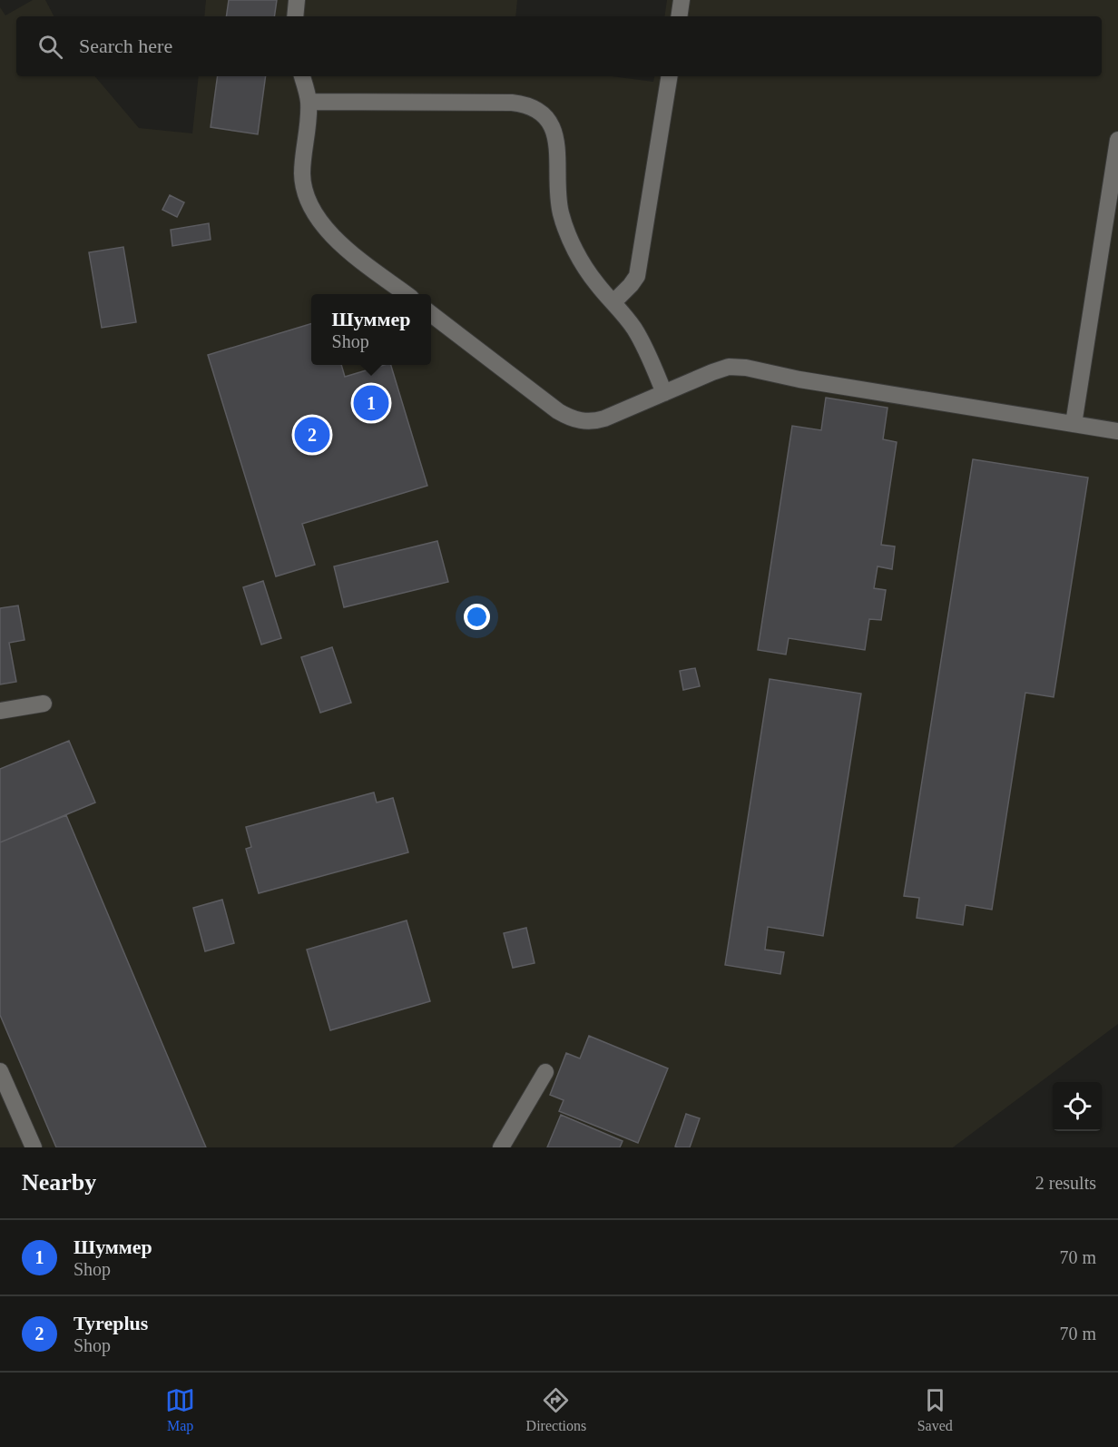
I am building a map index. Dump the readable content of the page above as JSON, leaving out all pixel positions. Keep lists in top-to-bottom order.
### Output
{
  "page": {
    "search": "Search here",
    "popup": ["Шуммер", "Shop"],
    "pins": ["1", "2"],
    "heading": ["Nearby", "2 results"],
    "list": [
      {
        "mark": "1",
        "name": "Шуммер",
        "note": "Shop",
        "value": "70 m"
      },
      {
        "mark": "2",
        "name": "Tyreplus",
        "note": "Shop",
        "value": "70 m"
      }
    ],
    "nav": ["Map", "Directions", "Saved"]
  }
}
